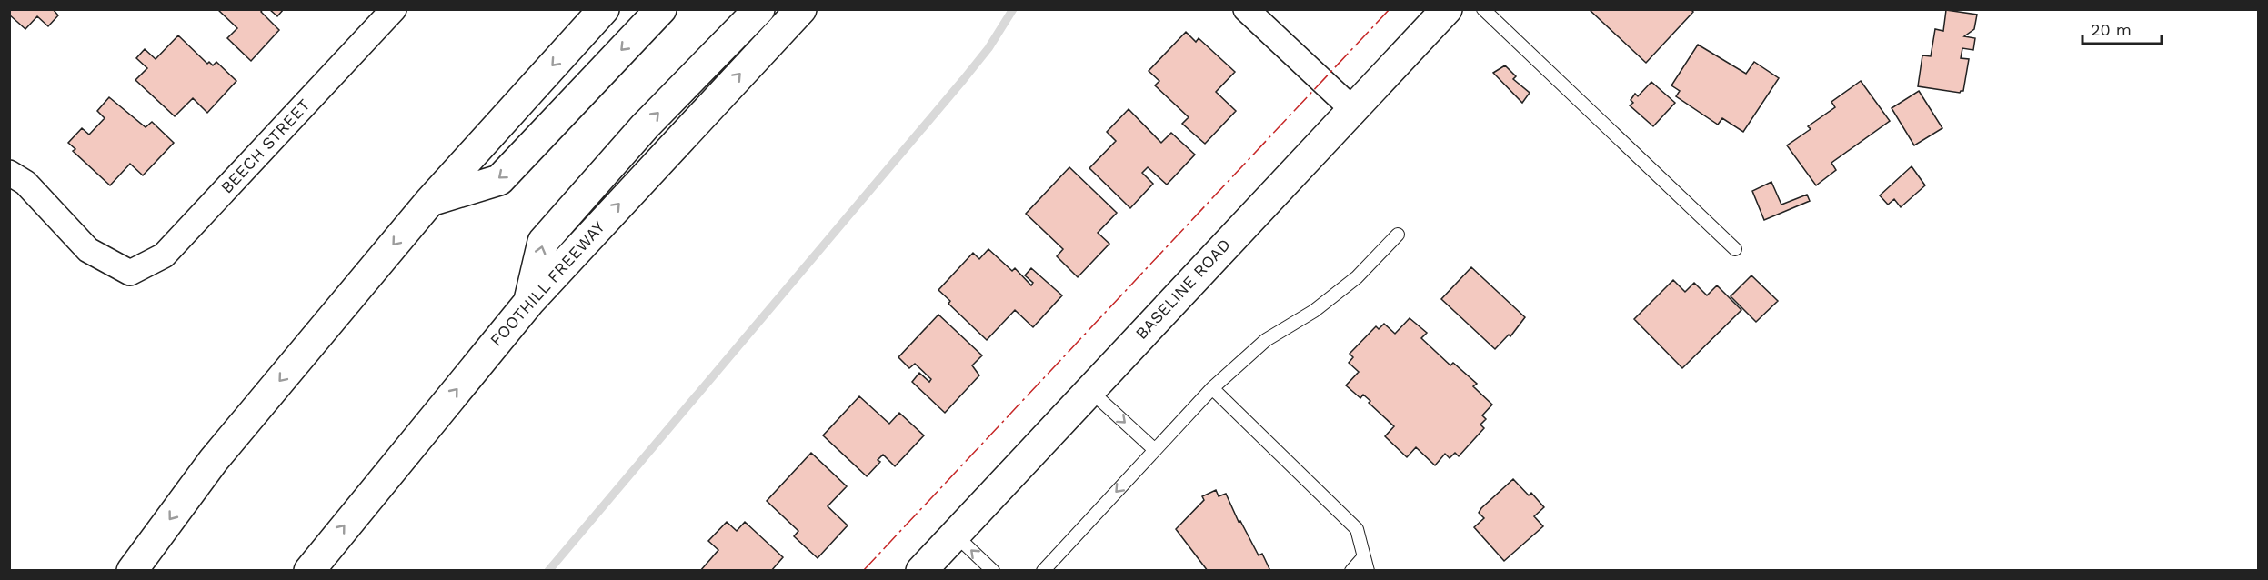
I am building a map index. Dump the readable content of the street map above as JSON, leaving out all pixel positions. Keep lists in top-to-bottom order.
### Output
{
  "streets": {
    "main road": ["FOOTHILL FREEWAY", "BASELINE ROAD"],
    "street": ["BEECH STREET"]
  },
  "scale_bar": "20 m"
}
